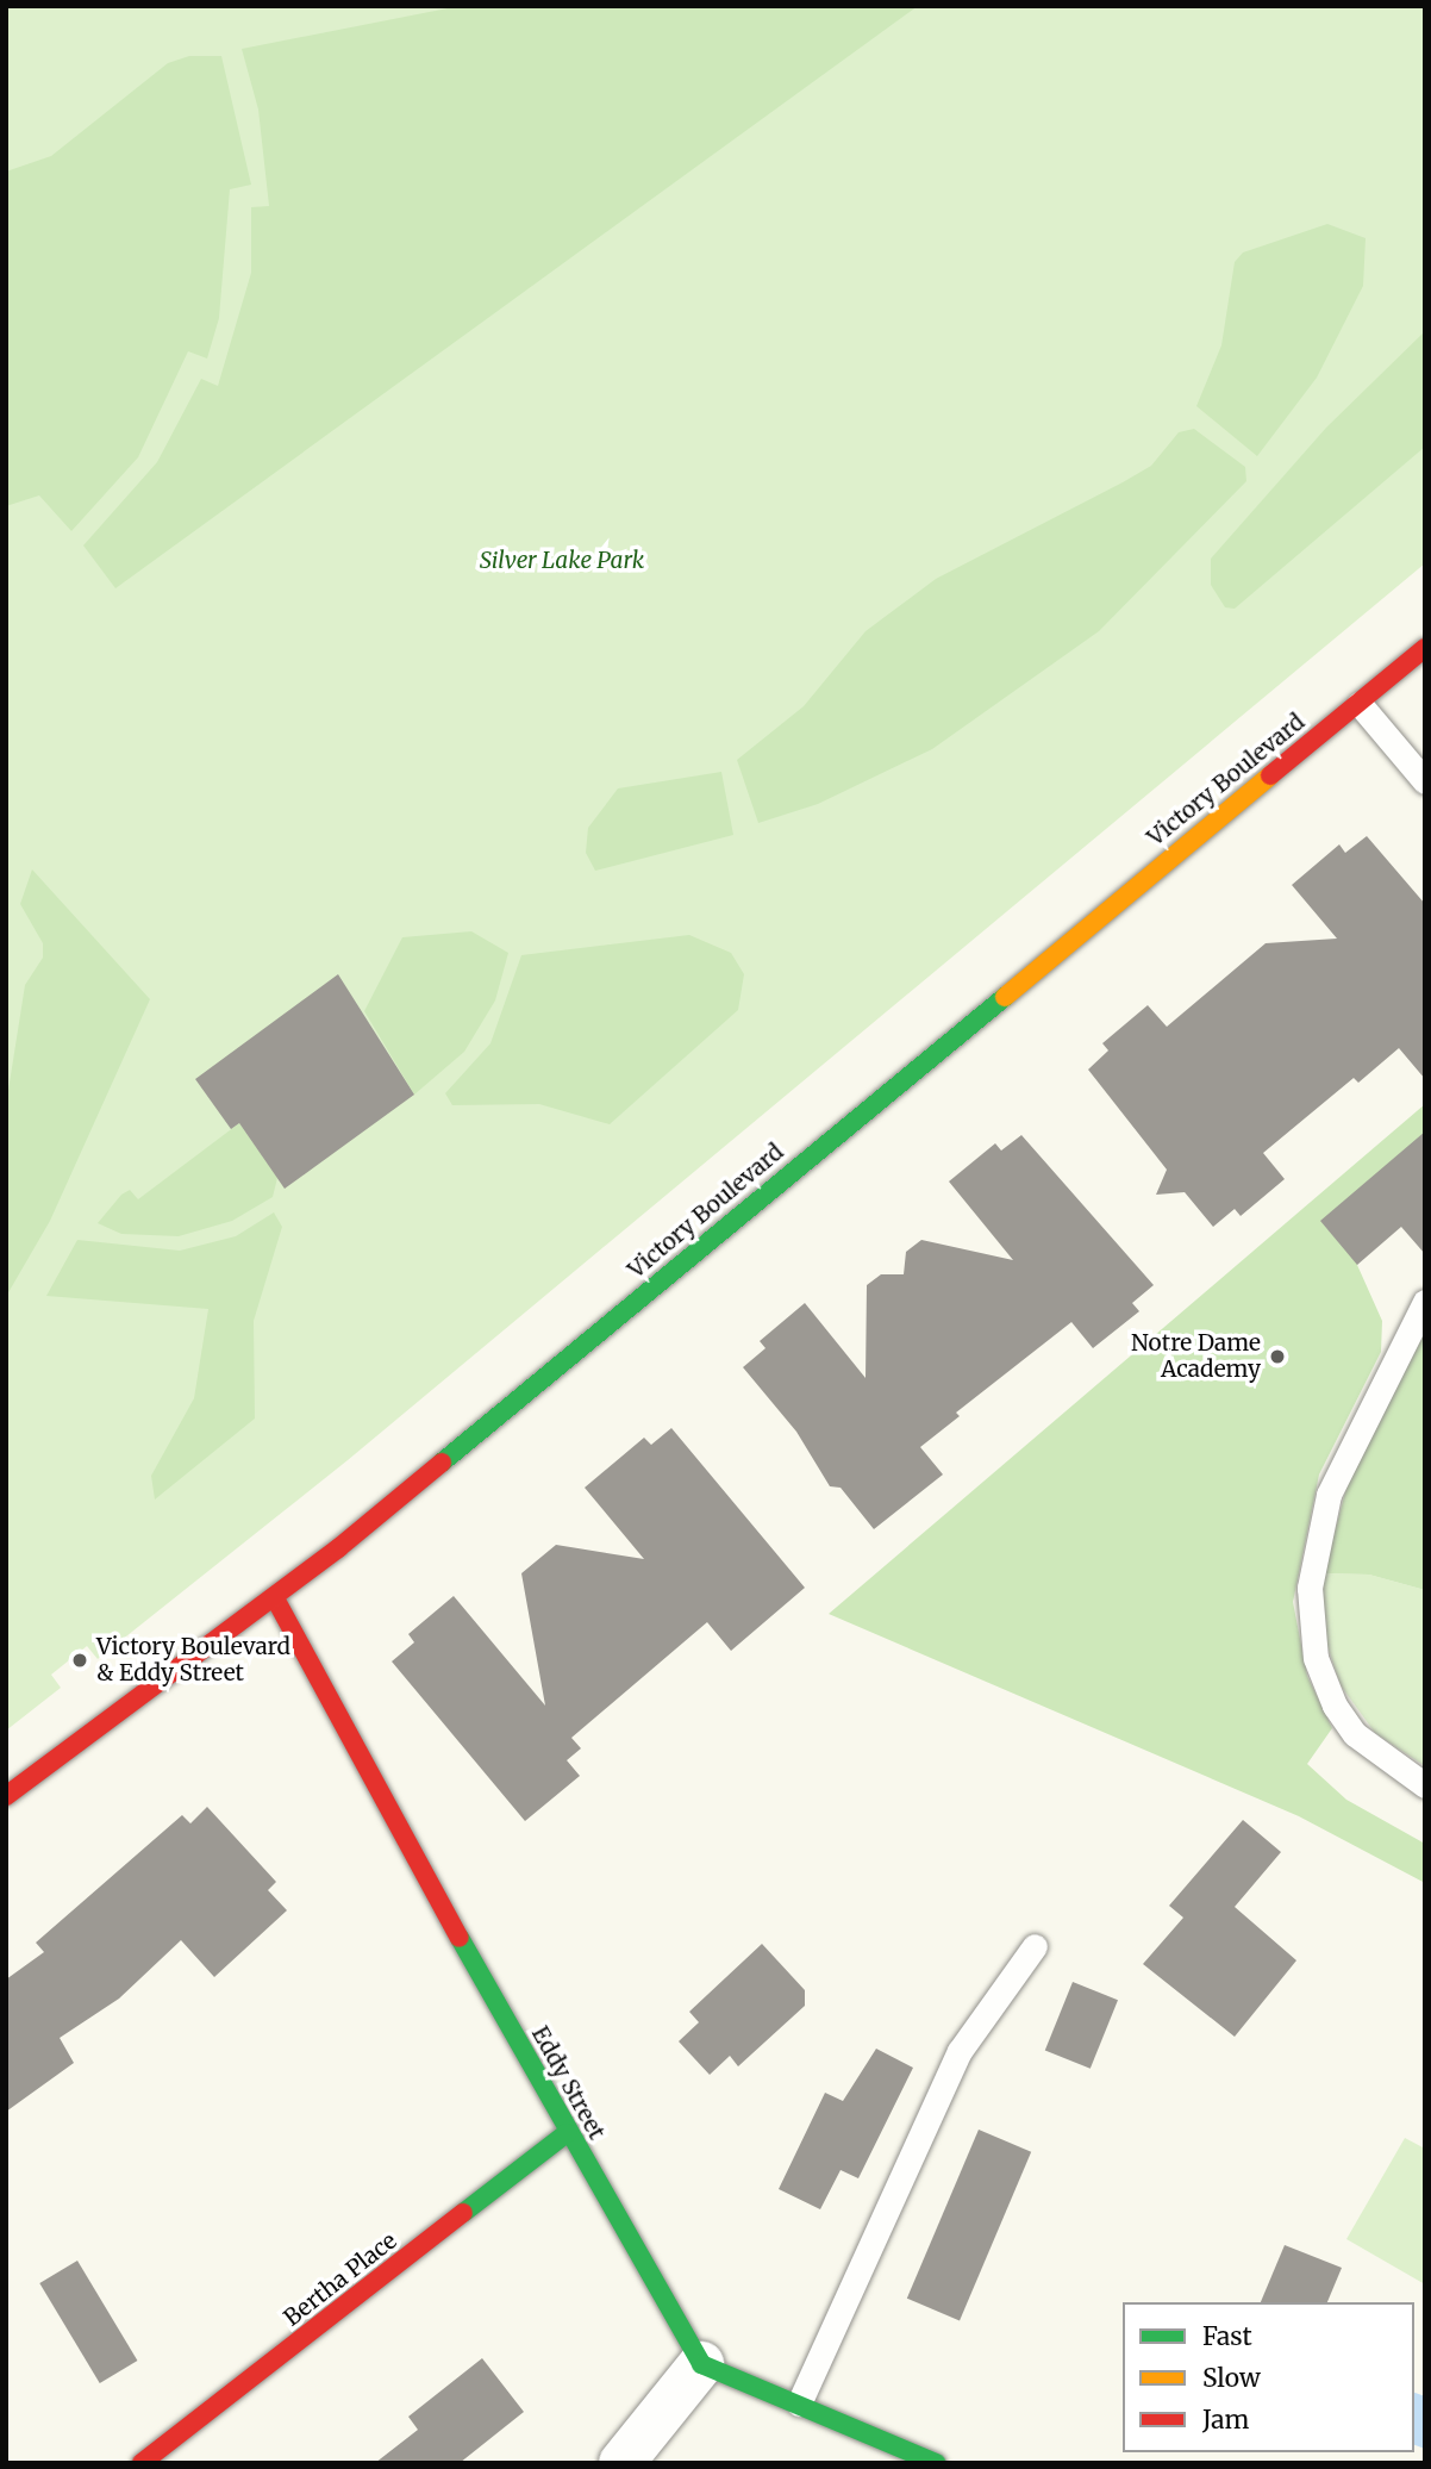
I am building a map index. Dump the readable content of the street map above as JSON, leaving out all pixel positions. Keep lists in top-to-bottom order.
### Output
{
  "streets": {
    "main road": ["Victory Boulevard", "Eddy Street", "Bertha Place"]
  },
  "crossings": [
    ["Victory Boulevard", "Eddy Street"],
    ["Eddy Street", "Bertha Place"]
  ],
  "parks": ["Silver Lake Park"],
  "places": ["Notre Dame Academy", "Victory Boulevard & Eddy Street"],
  "legend": ["Fast", "Slow", "Jam"]
}
